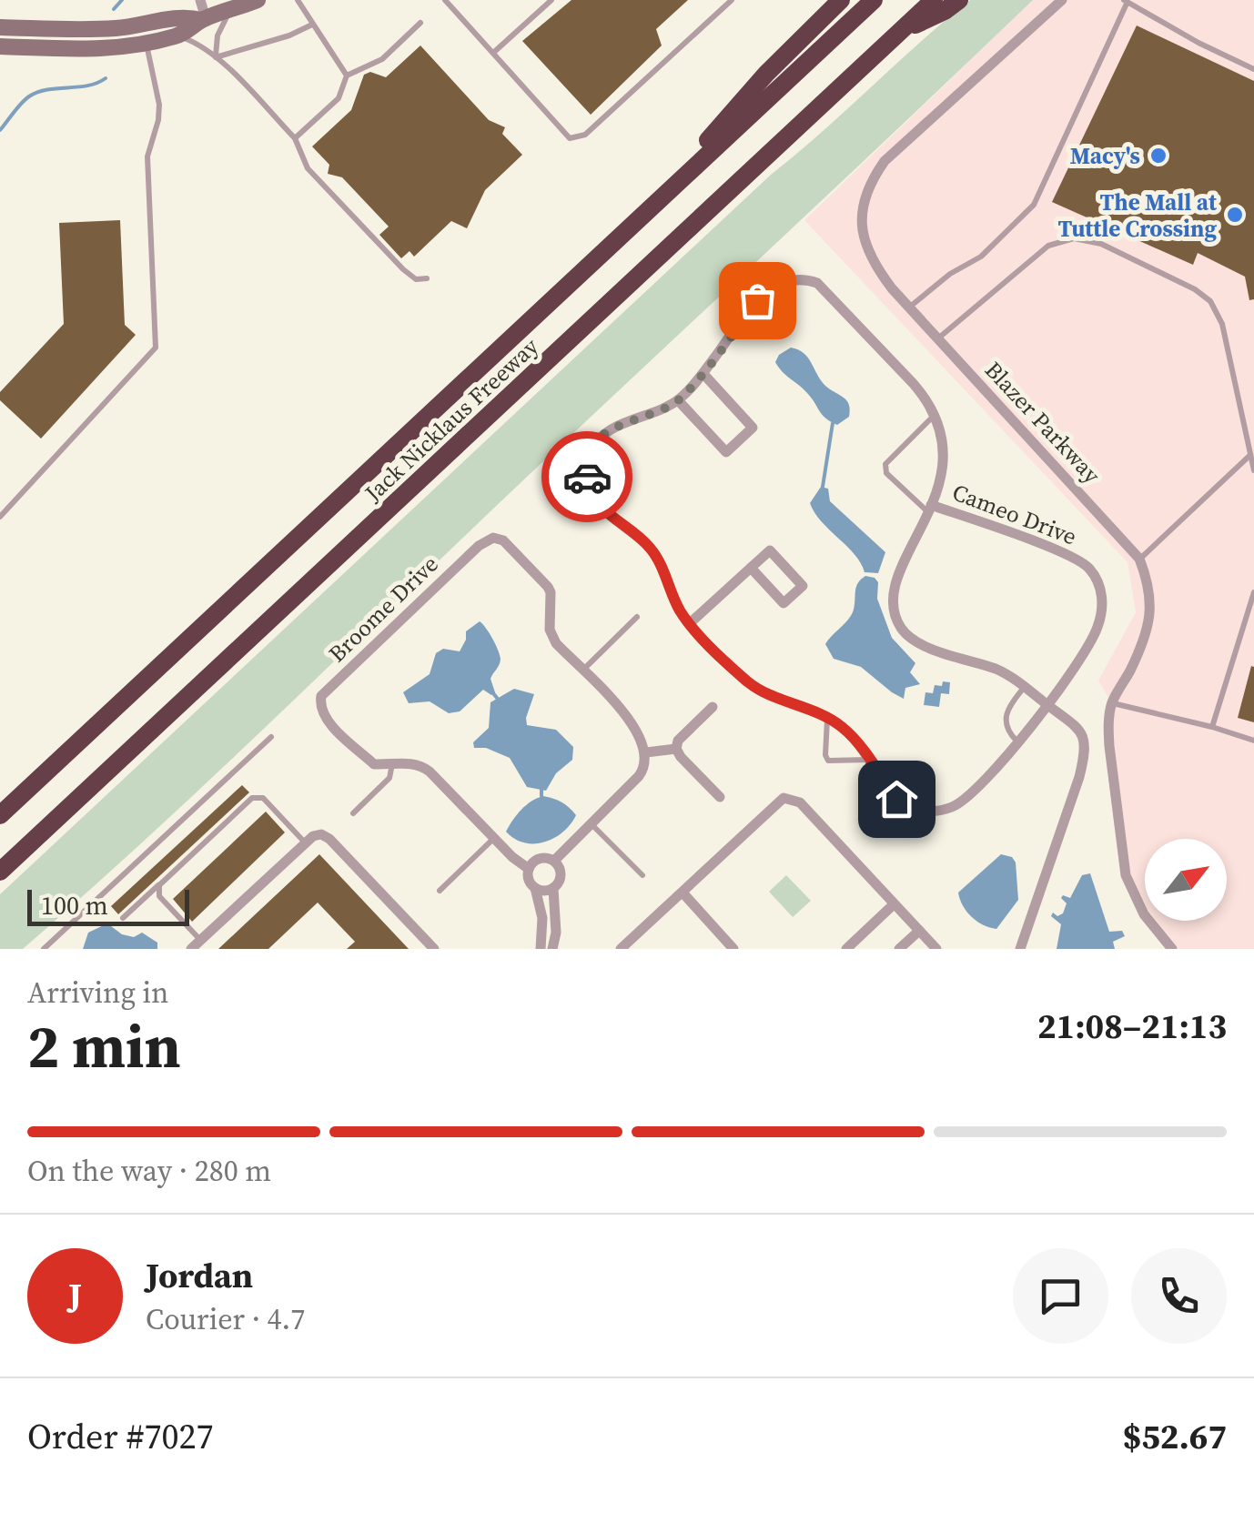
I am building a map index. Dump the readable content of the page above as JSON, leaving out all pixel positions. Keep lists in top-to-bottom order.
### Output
{
  "streets": {
    "highway": ["Jack Nicklaus Freeway"],
    "street": ["Blazer Parkway", "Cameo Drive", "Broome Drive"]
  },
  "places": ["Macy's", "The Mall at Tuttle Crossing"],
  "scale_bar": "100 m",
  "north": "top right",
  "page": {
    "scale": "100 m",
    "heading": ["2 min", "Arriving in", "21:08–21:13"],
    "panel": [
      "Jordan",
      "Courier · 4.7",
      "Order #7027",
      "$52.67"
    ],
    "bar": "On the way · 280 m",
    "round": "J"
  }
}
